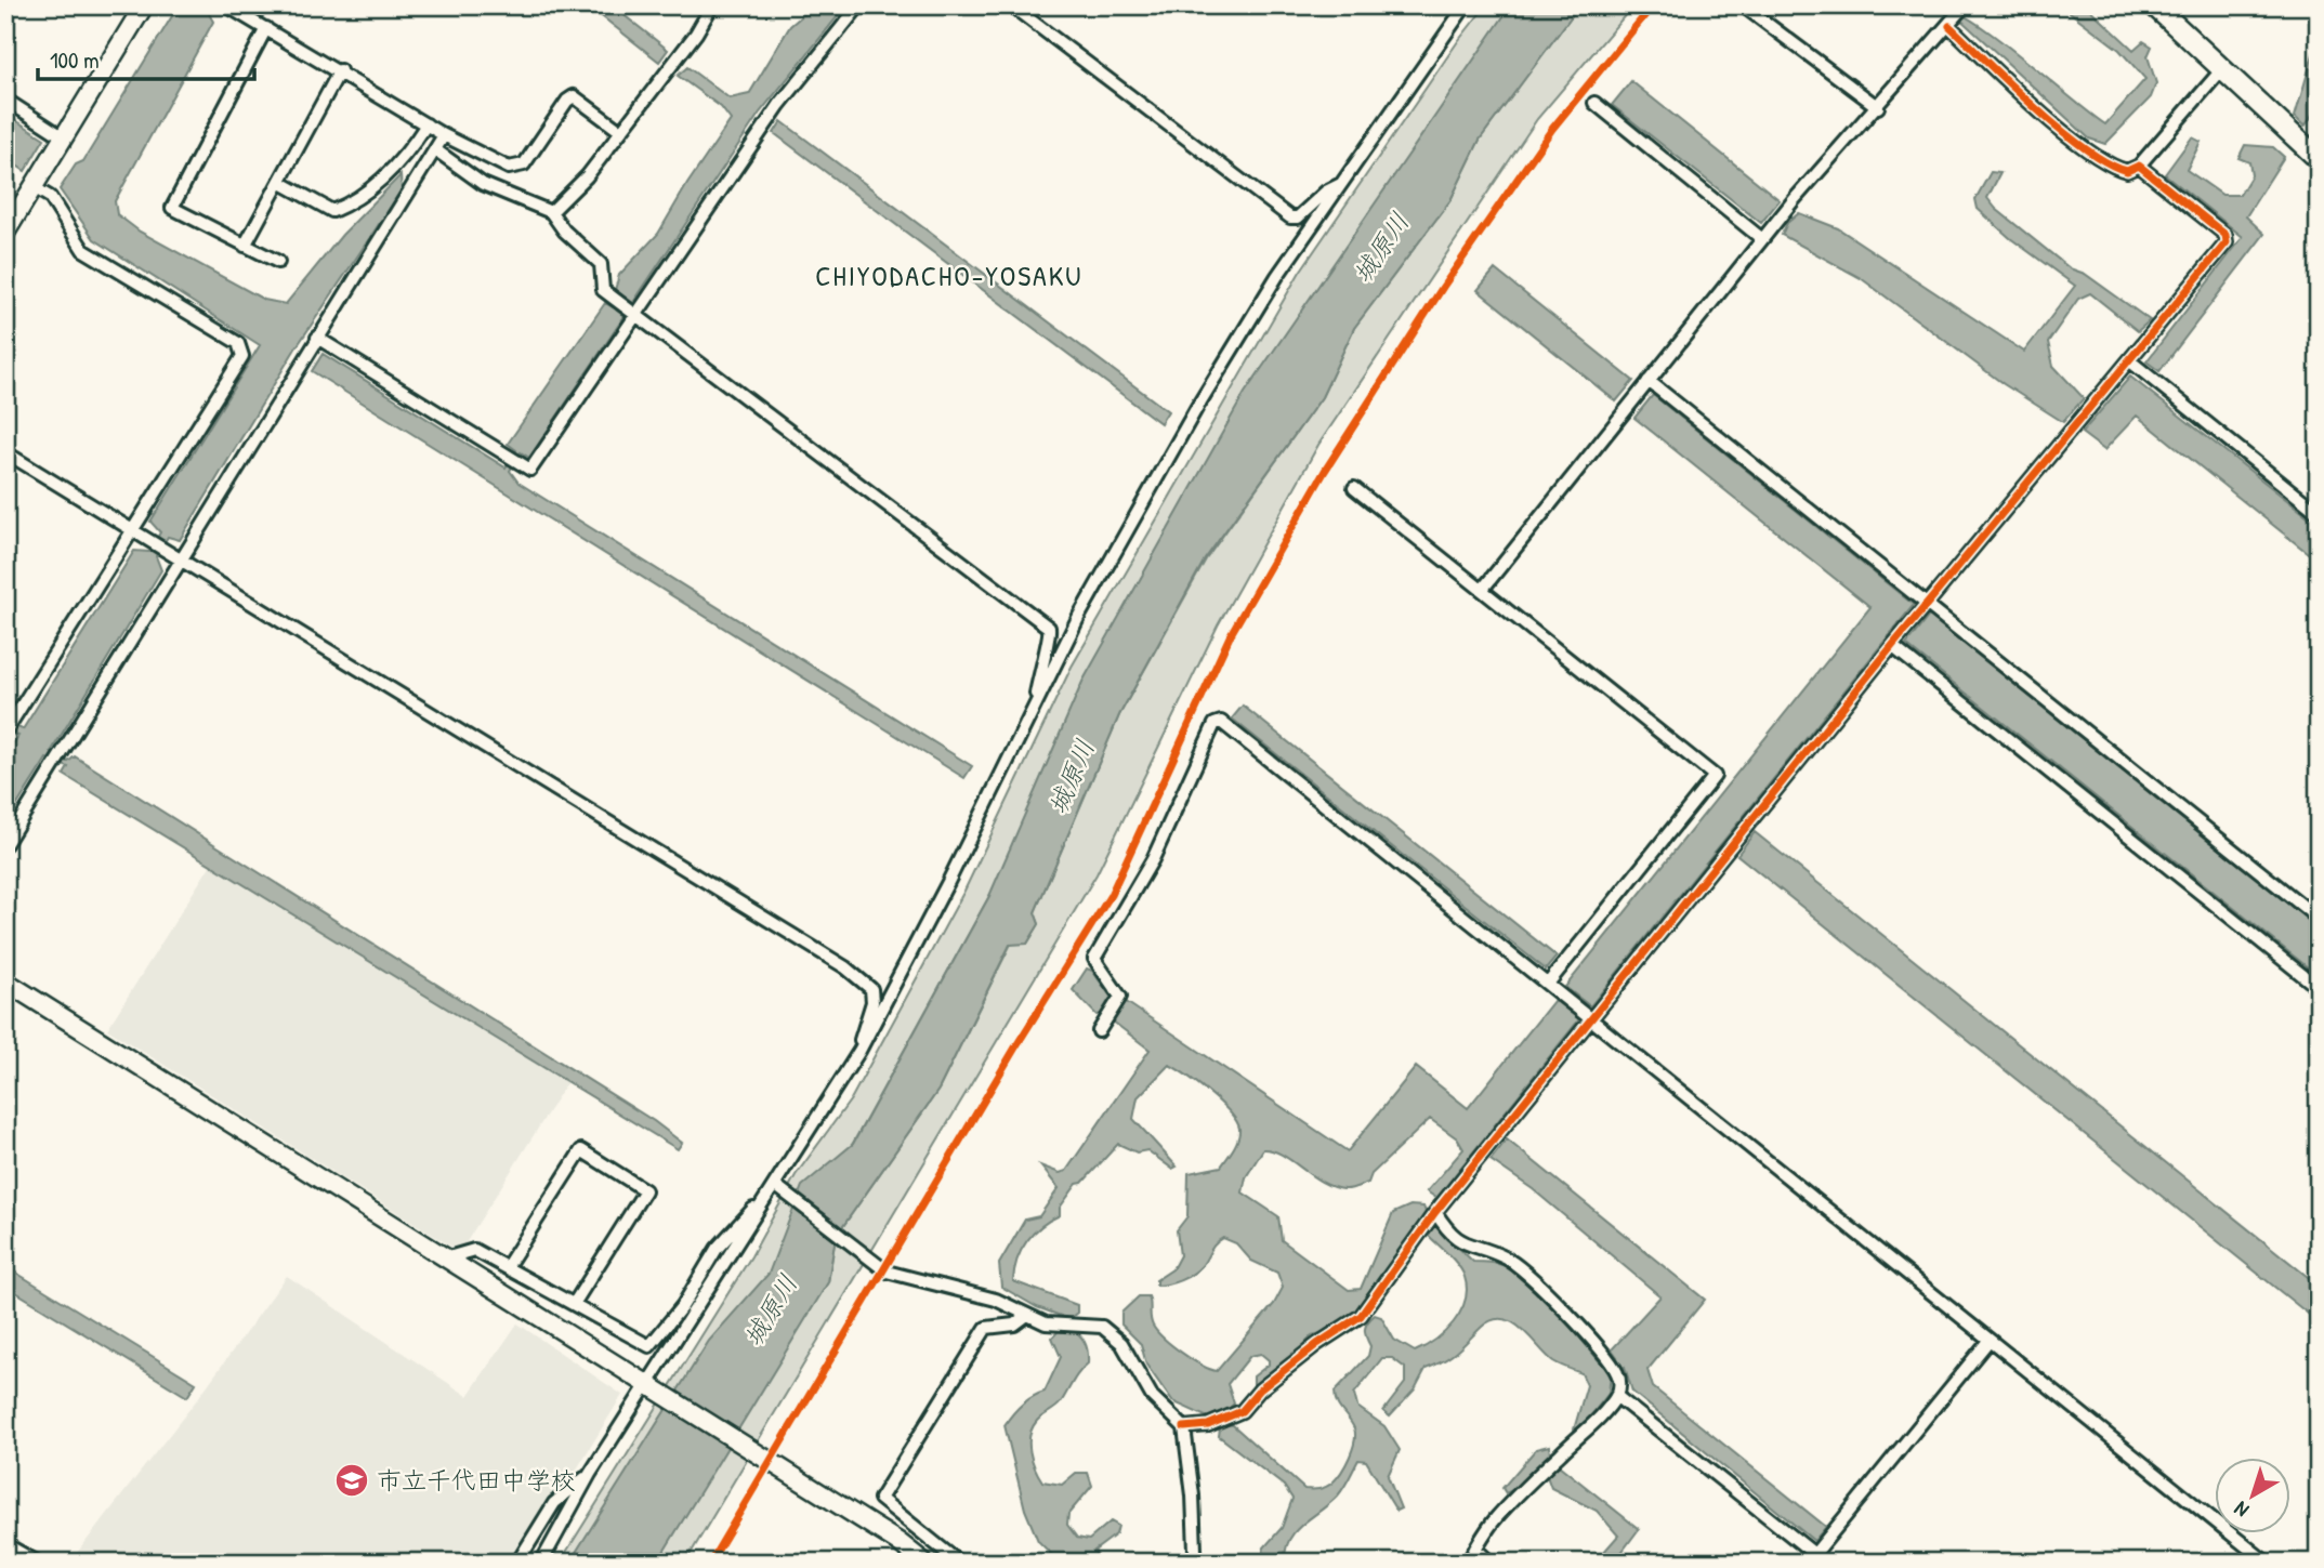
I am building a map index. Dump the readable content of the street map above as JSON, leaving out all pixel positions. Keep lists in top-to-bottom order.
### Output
{
  "districts": ["CHIYODACHO-YOSAKU"],
  "water": ["城原川"],
  "places": {
    "school or university": ["市立千代田中学校"]
  },
  "scale_bar": "100 m",
  "north": "bottom left"
}
